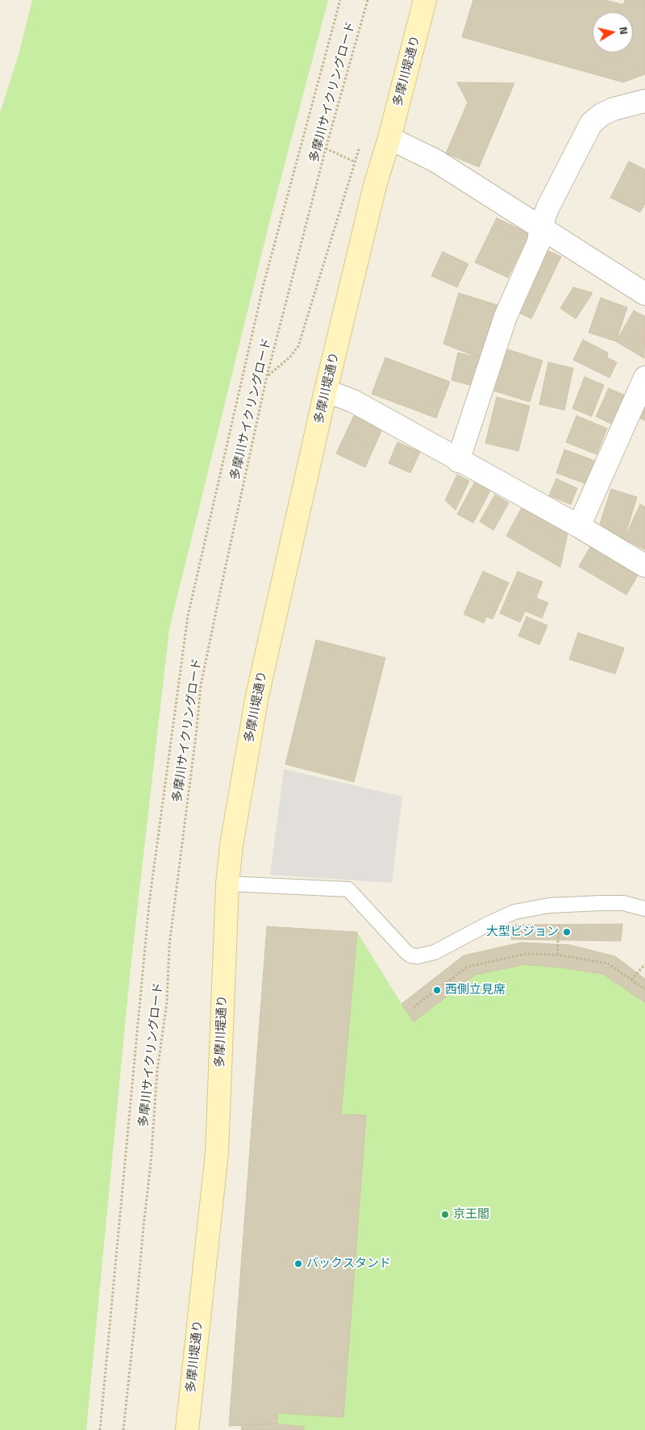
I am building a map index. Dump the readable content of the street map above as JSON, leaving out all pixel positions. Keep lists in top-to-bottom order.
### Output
{
  "streets": {
    "street": ["多摩川堤通り"],
    "path": ["多摩川サイクリングロード"]
  },
  "places": [
    "大型ビジョン",
    "西側立見席",
    "京王閣",
    "バックスタンド"
  ],
  "north": "right"
}
